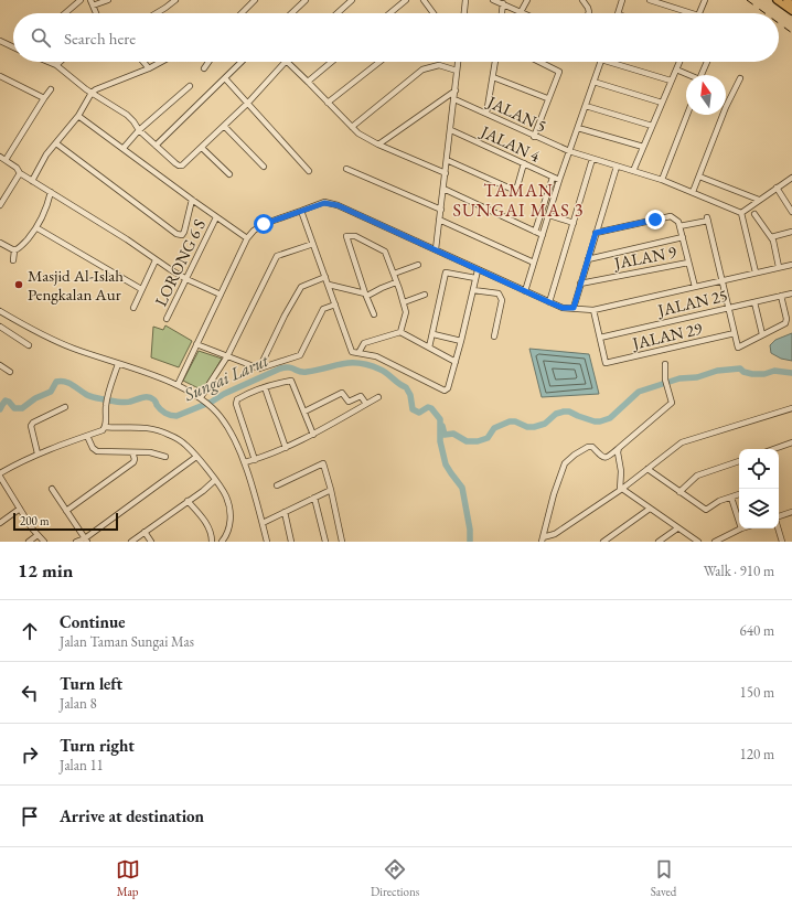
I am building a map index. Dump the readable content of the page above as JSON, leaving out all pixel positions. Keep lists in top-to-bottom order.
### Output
{
  "streets": {
    "street": [
      "JALAN 5",
      "JALAN 4",
      "JALAN 9",
      "LORONG 6 S",
      "JALAN 25",
      "JALAN 29"
    ]
  },
  "crossings": [
    ["JALAN 25", "JALAN 29"]
  ],
  "districts": ["TAMAN SUNGAI MAS 3"],
  "water": ["Sungai Larut"],
  "places": ["Masjid Al-Islah Pengkalan Aur"],
  "scale_bar": "200 m",
  "north": "top",
  "page": {
    "search": "Search here",
    "scale": "200 m",
    "heading": ["12 min", "Walk · 910 m"],
    "list": [
      ["Continue", "Jalan Taman Sungai Mas", "640 m"],
      ["Turn left", "Jalan 8", "150 m"],
      ["Turn right", "Jalan 11", "120 m"],
      "Arrive at destination"
    ],
    "nav": ["Map", "Directions", "Saved"]
  }
}
